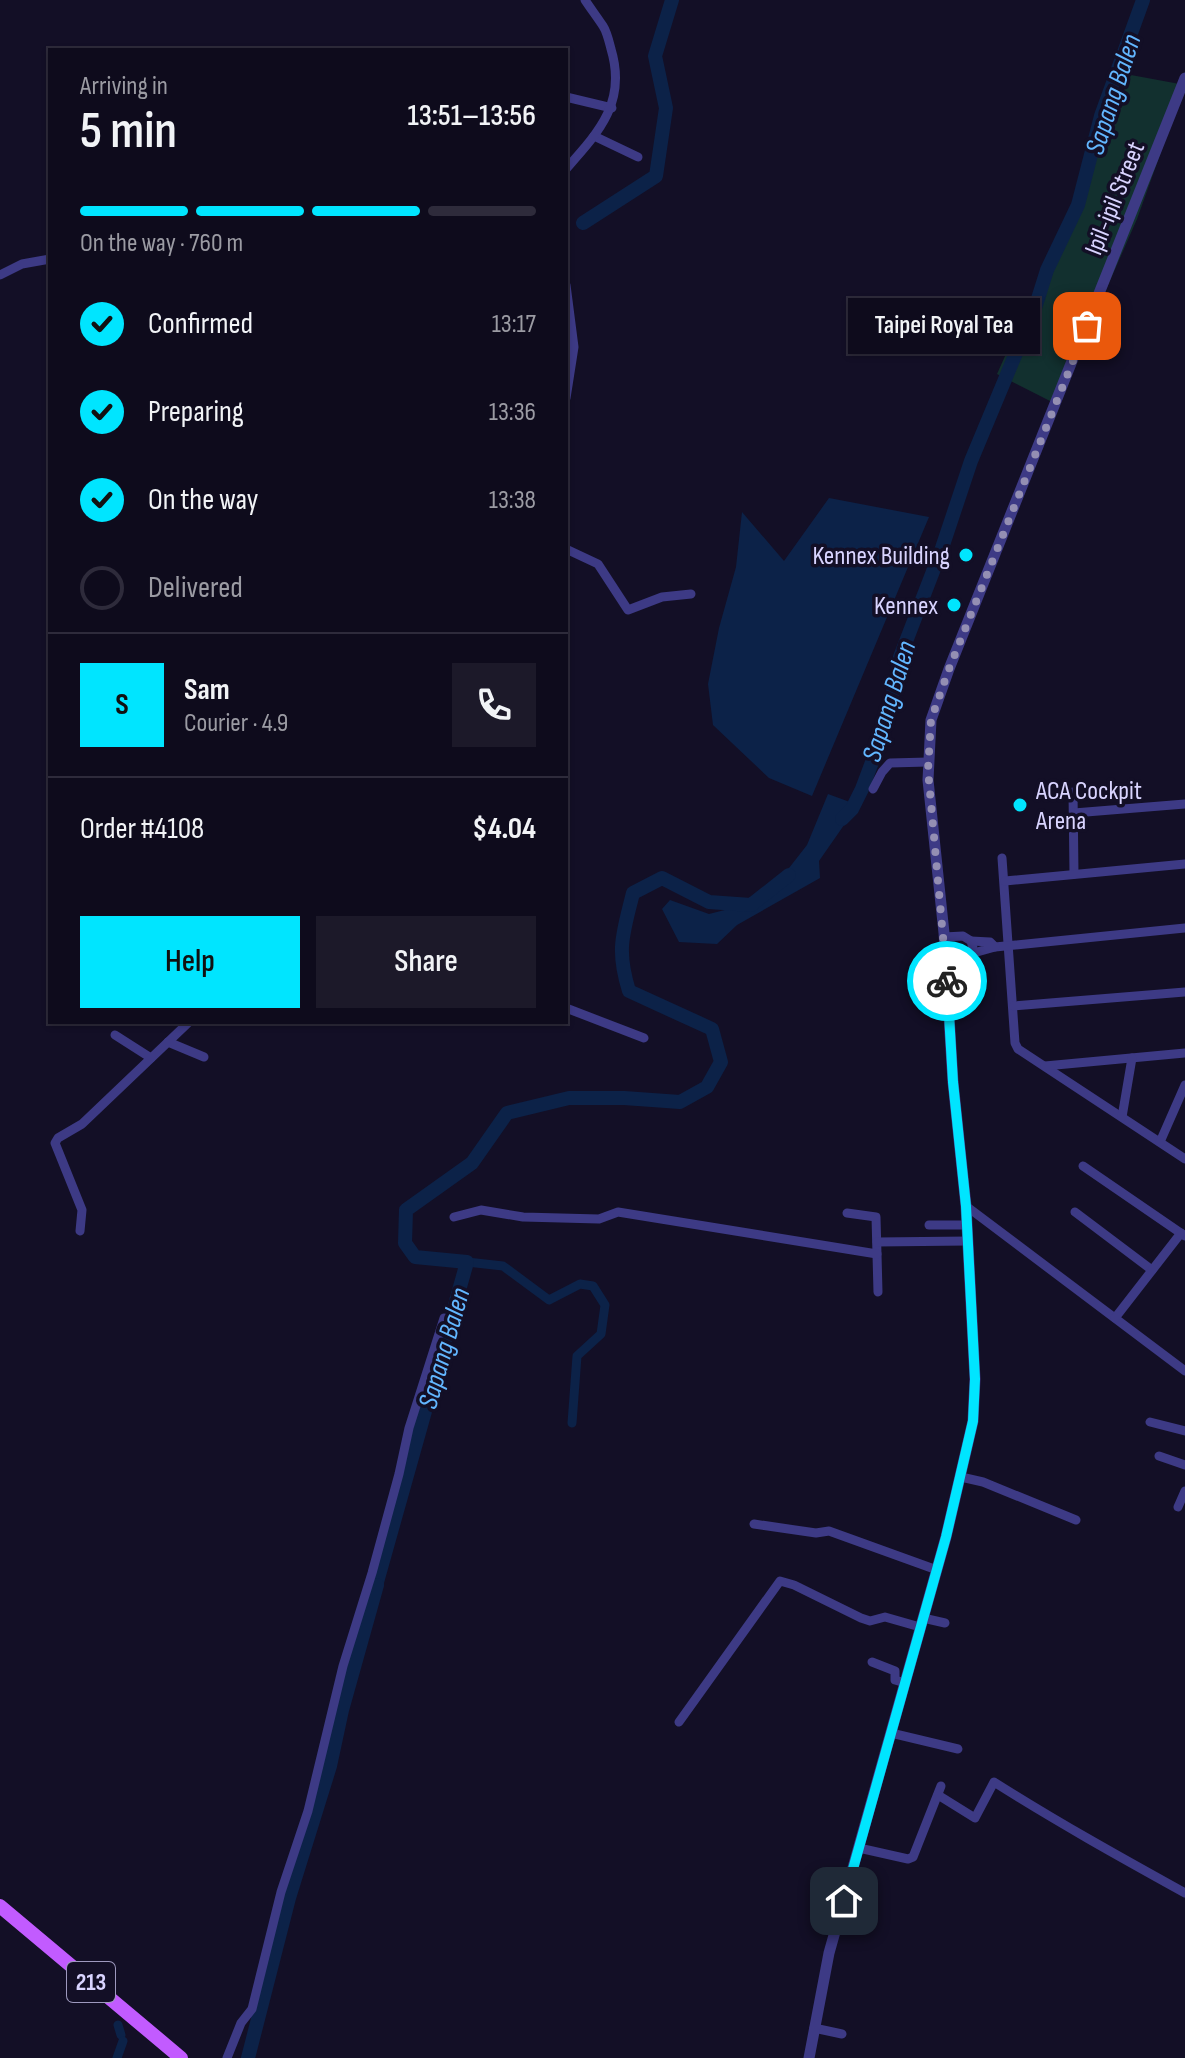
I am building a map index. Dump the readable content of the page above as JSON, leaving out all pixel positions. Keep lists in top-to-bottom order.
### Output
{
  "streets": {
    "main road": ["213"],
    "street": ["Ipil-ipil Street"]
  },
  "water": ["Sapang Balen"],
  "places": [
    "Taipei Royal Tea",
    "Kennex Building",
    "Kennex",
    "ACA Cockpit Arena"
  ],
  "page": {
    "heading": ["5 min", "Arriving in", "13:51–13:56"],
    "panel": [
      "Sam",
      "Courier · 4.9",
      "Order #4108",
      "$4.04"
    ],
    "bar": "On the way · 760 m",
    "list": [
      ["Confirmed", "13:17"],
      ["Preparing", "13:36"],
      ["On the way", "13:38"],
      "Delivered"
    ],
    "bubble": "Taipei Royal Tea",
    "round": "S",
    "buttons": ["Help", "Share"]
  }
}
